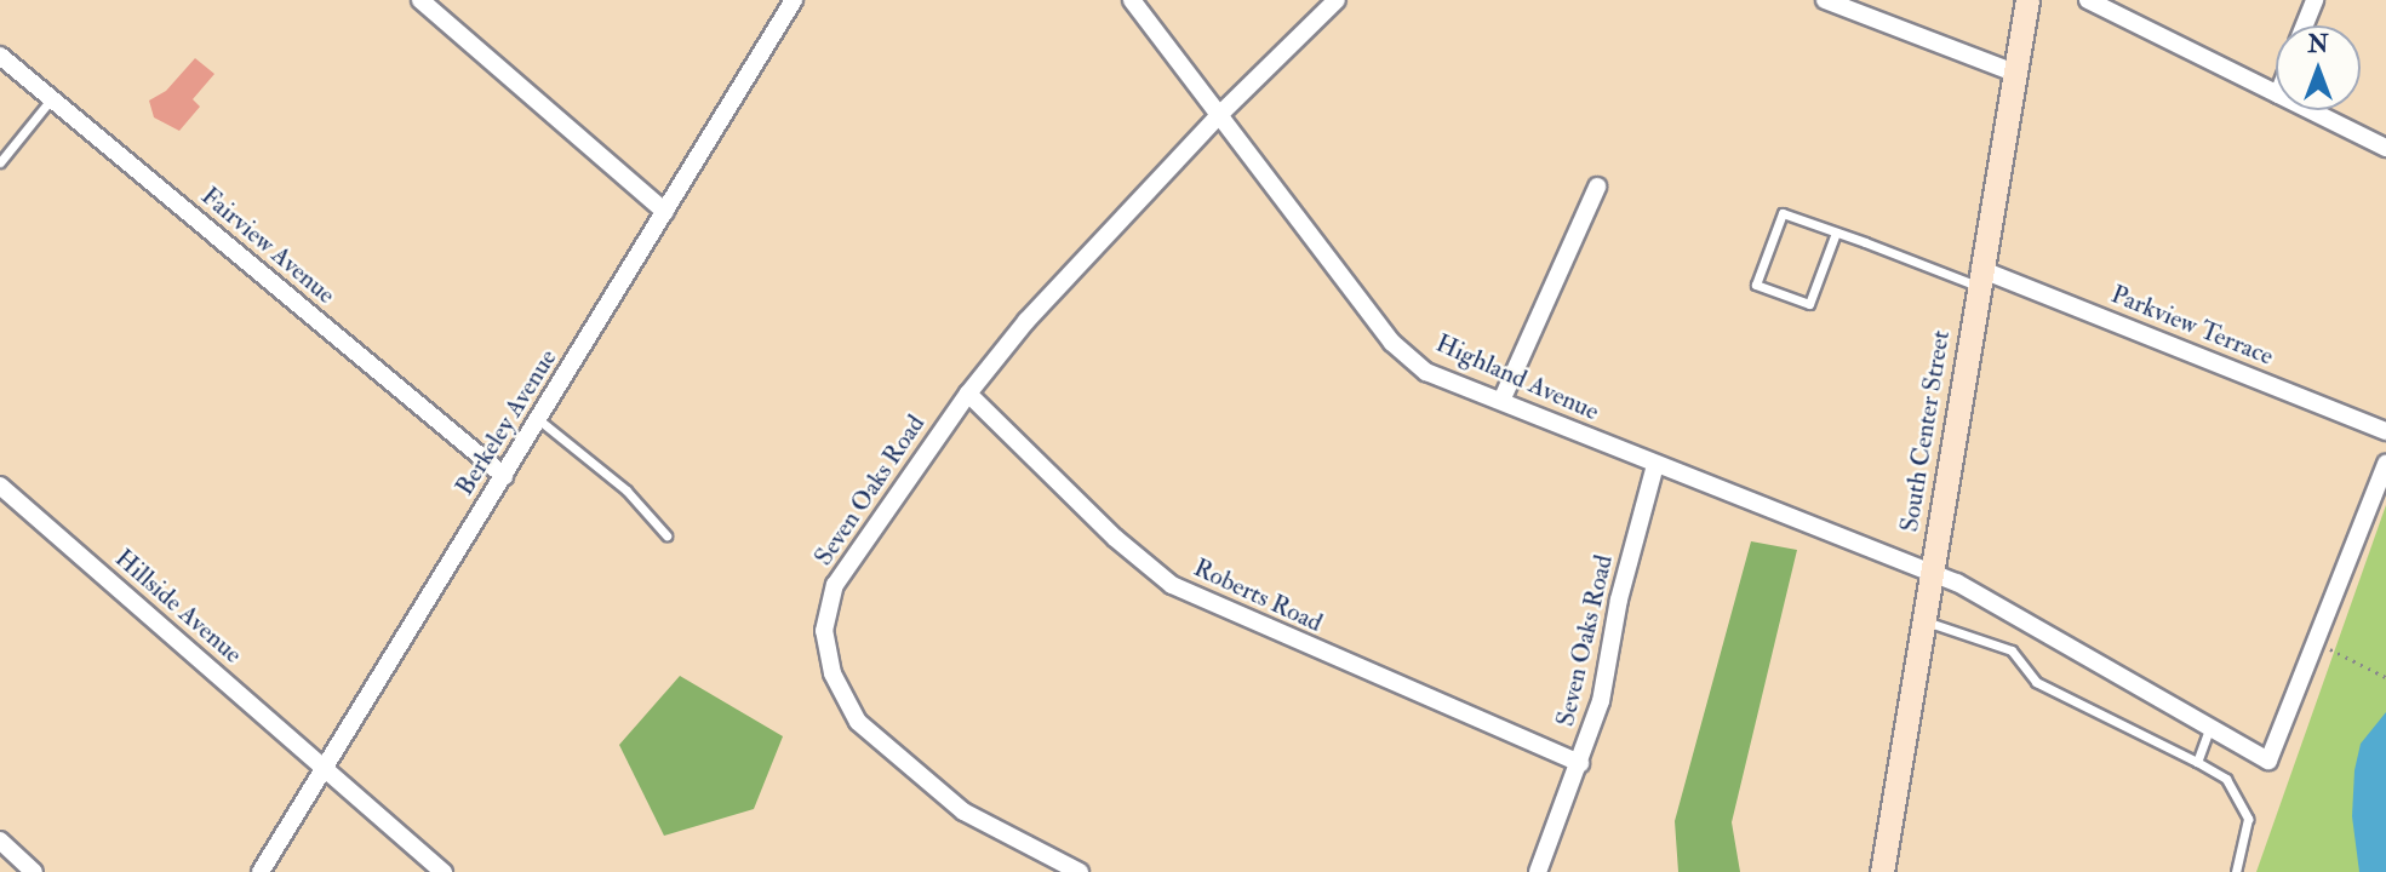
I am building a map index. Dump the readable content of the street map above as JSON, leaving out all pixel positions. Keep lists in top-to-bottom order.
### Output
{
  "streets": {
    "main road": ["South Center Street"],
    "street": [
      "Fairview Avenue",
      "Parkview Terrace",
      "Highland Avenue",
      "Berkeley Avenue",
      "Seven Oaks Road",
      "Roberts Road",
      "Hillside Avenue"
    ]
  },
  "crossings": [
    ["Fairview Avenue", "Berkeley Avenue"],
    ["Parkview Terrace", "South Center Street"],
    ["Highland Avenue", "South Center Street"],
    ["Highland Avenue", "Seven Oaks Road"],
    ["Berkeley Avenue", "Hillside Avenue"],
    ["Seven Oaks Road", "Roberts Road"]
  ],
  "north": "top"
}
